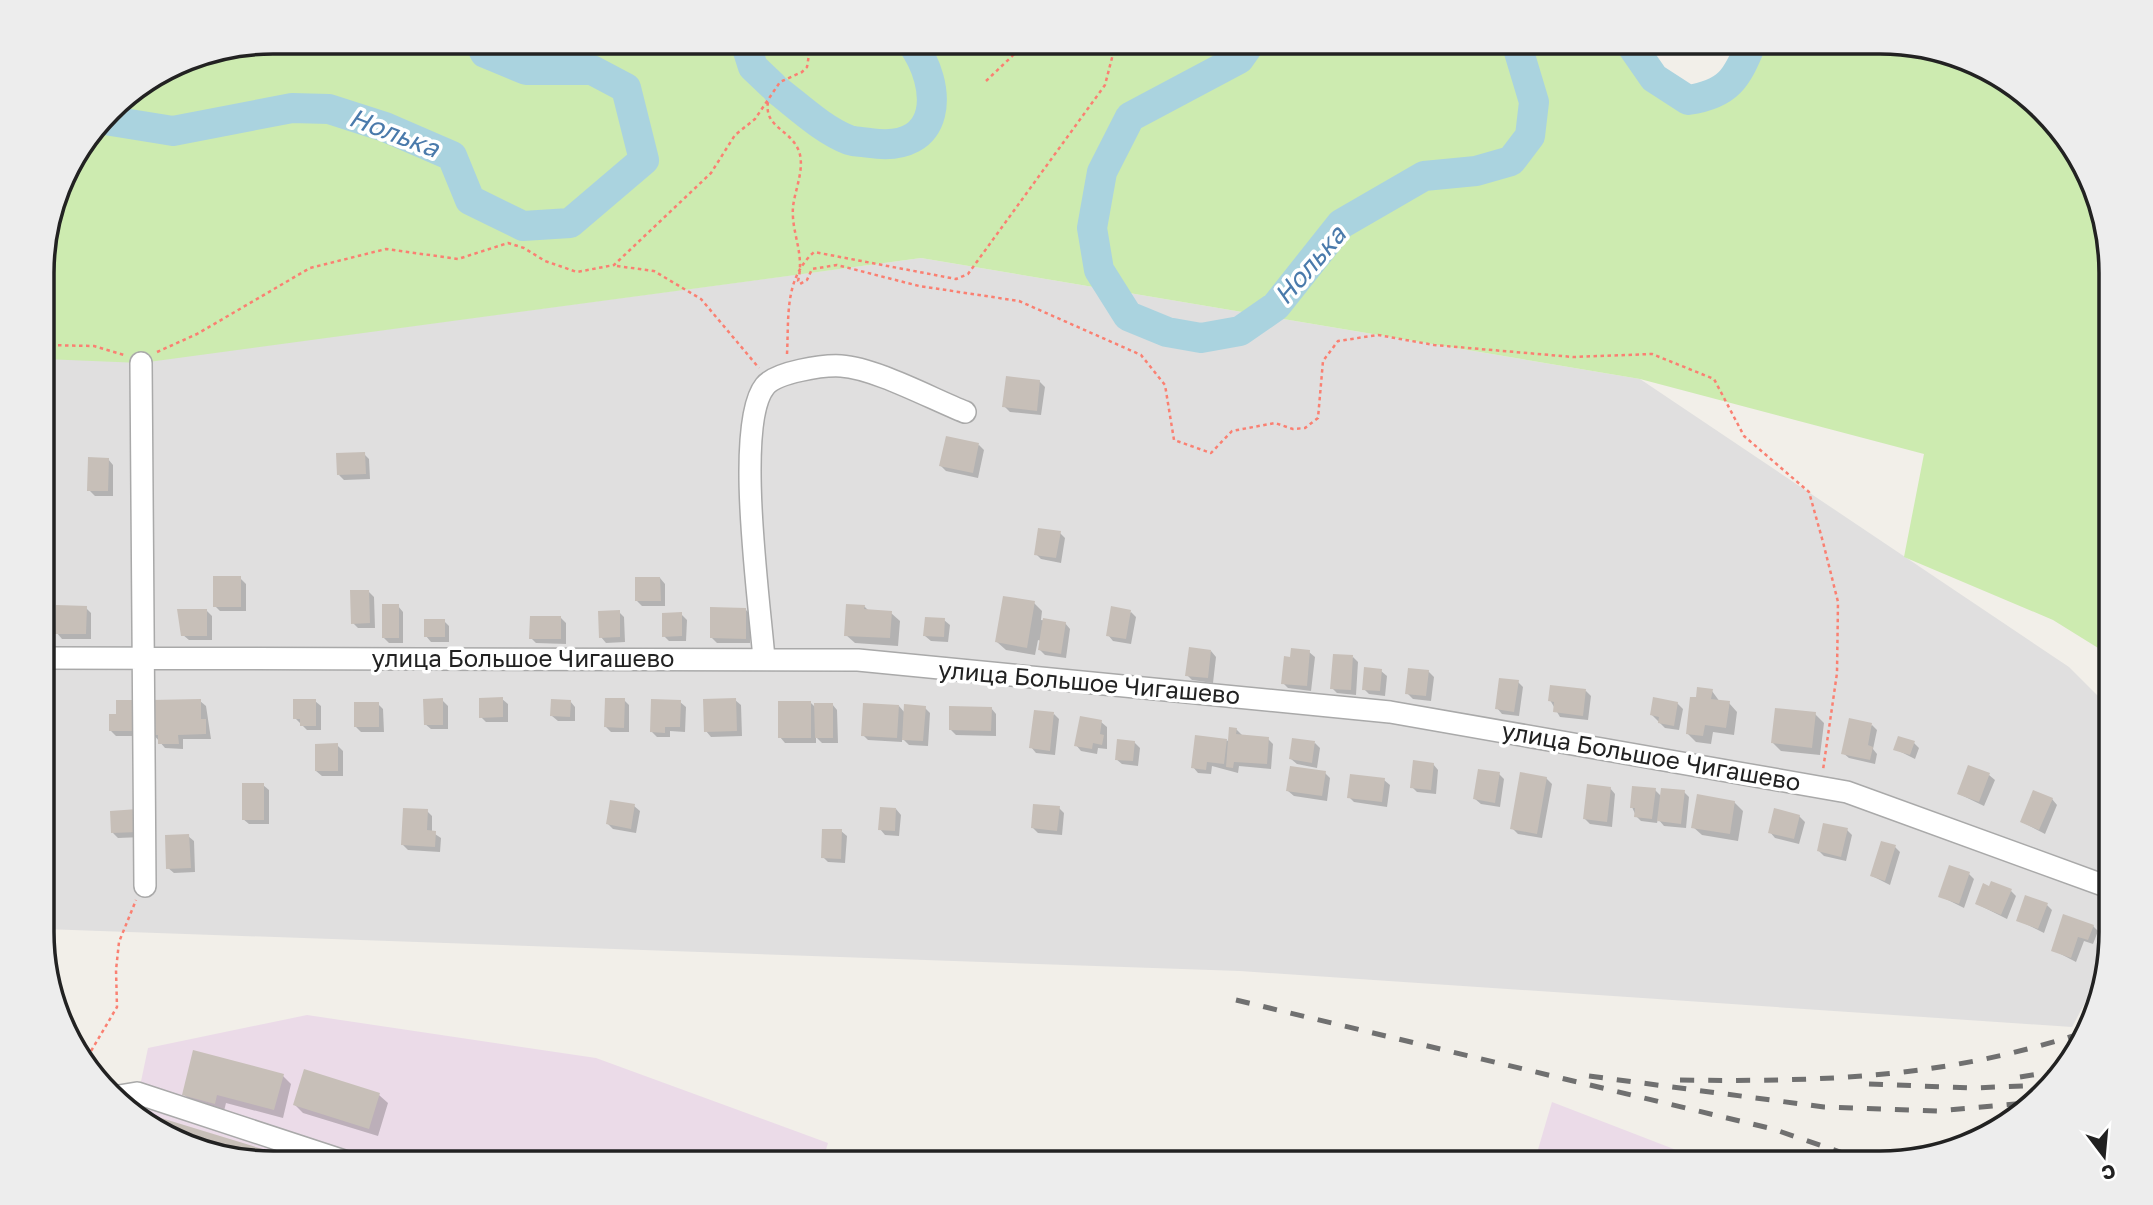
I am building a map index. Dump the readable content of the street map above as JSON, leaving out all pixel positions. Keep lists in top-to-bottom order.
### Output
{
  "streets": {
    "street": ["улица Большое Чигашево"]
  },
  "water": ["Нолька"],
  "north": "bottom"
}
